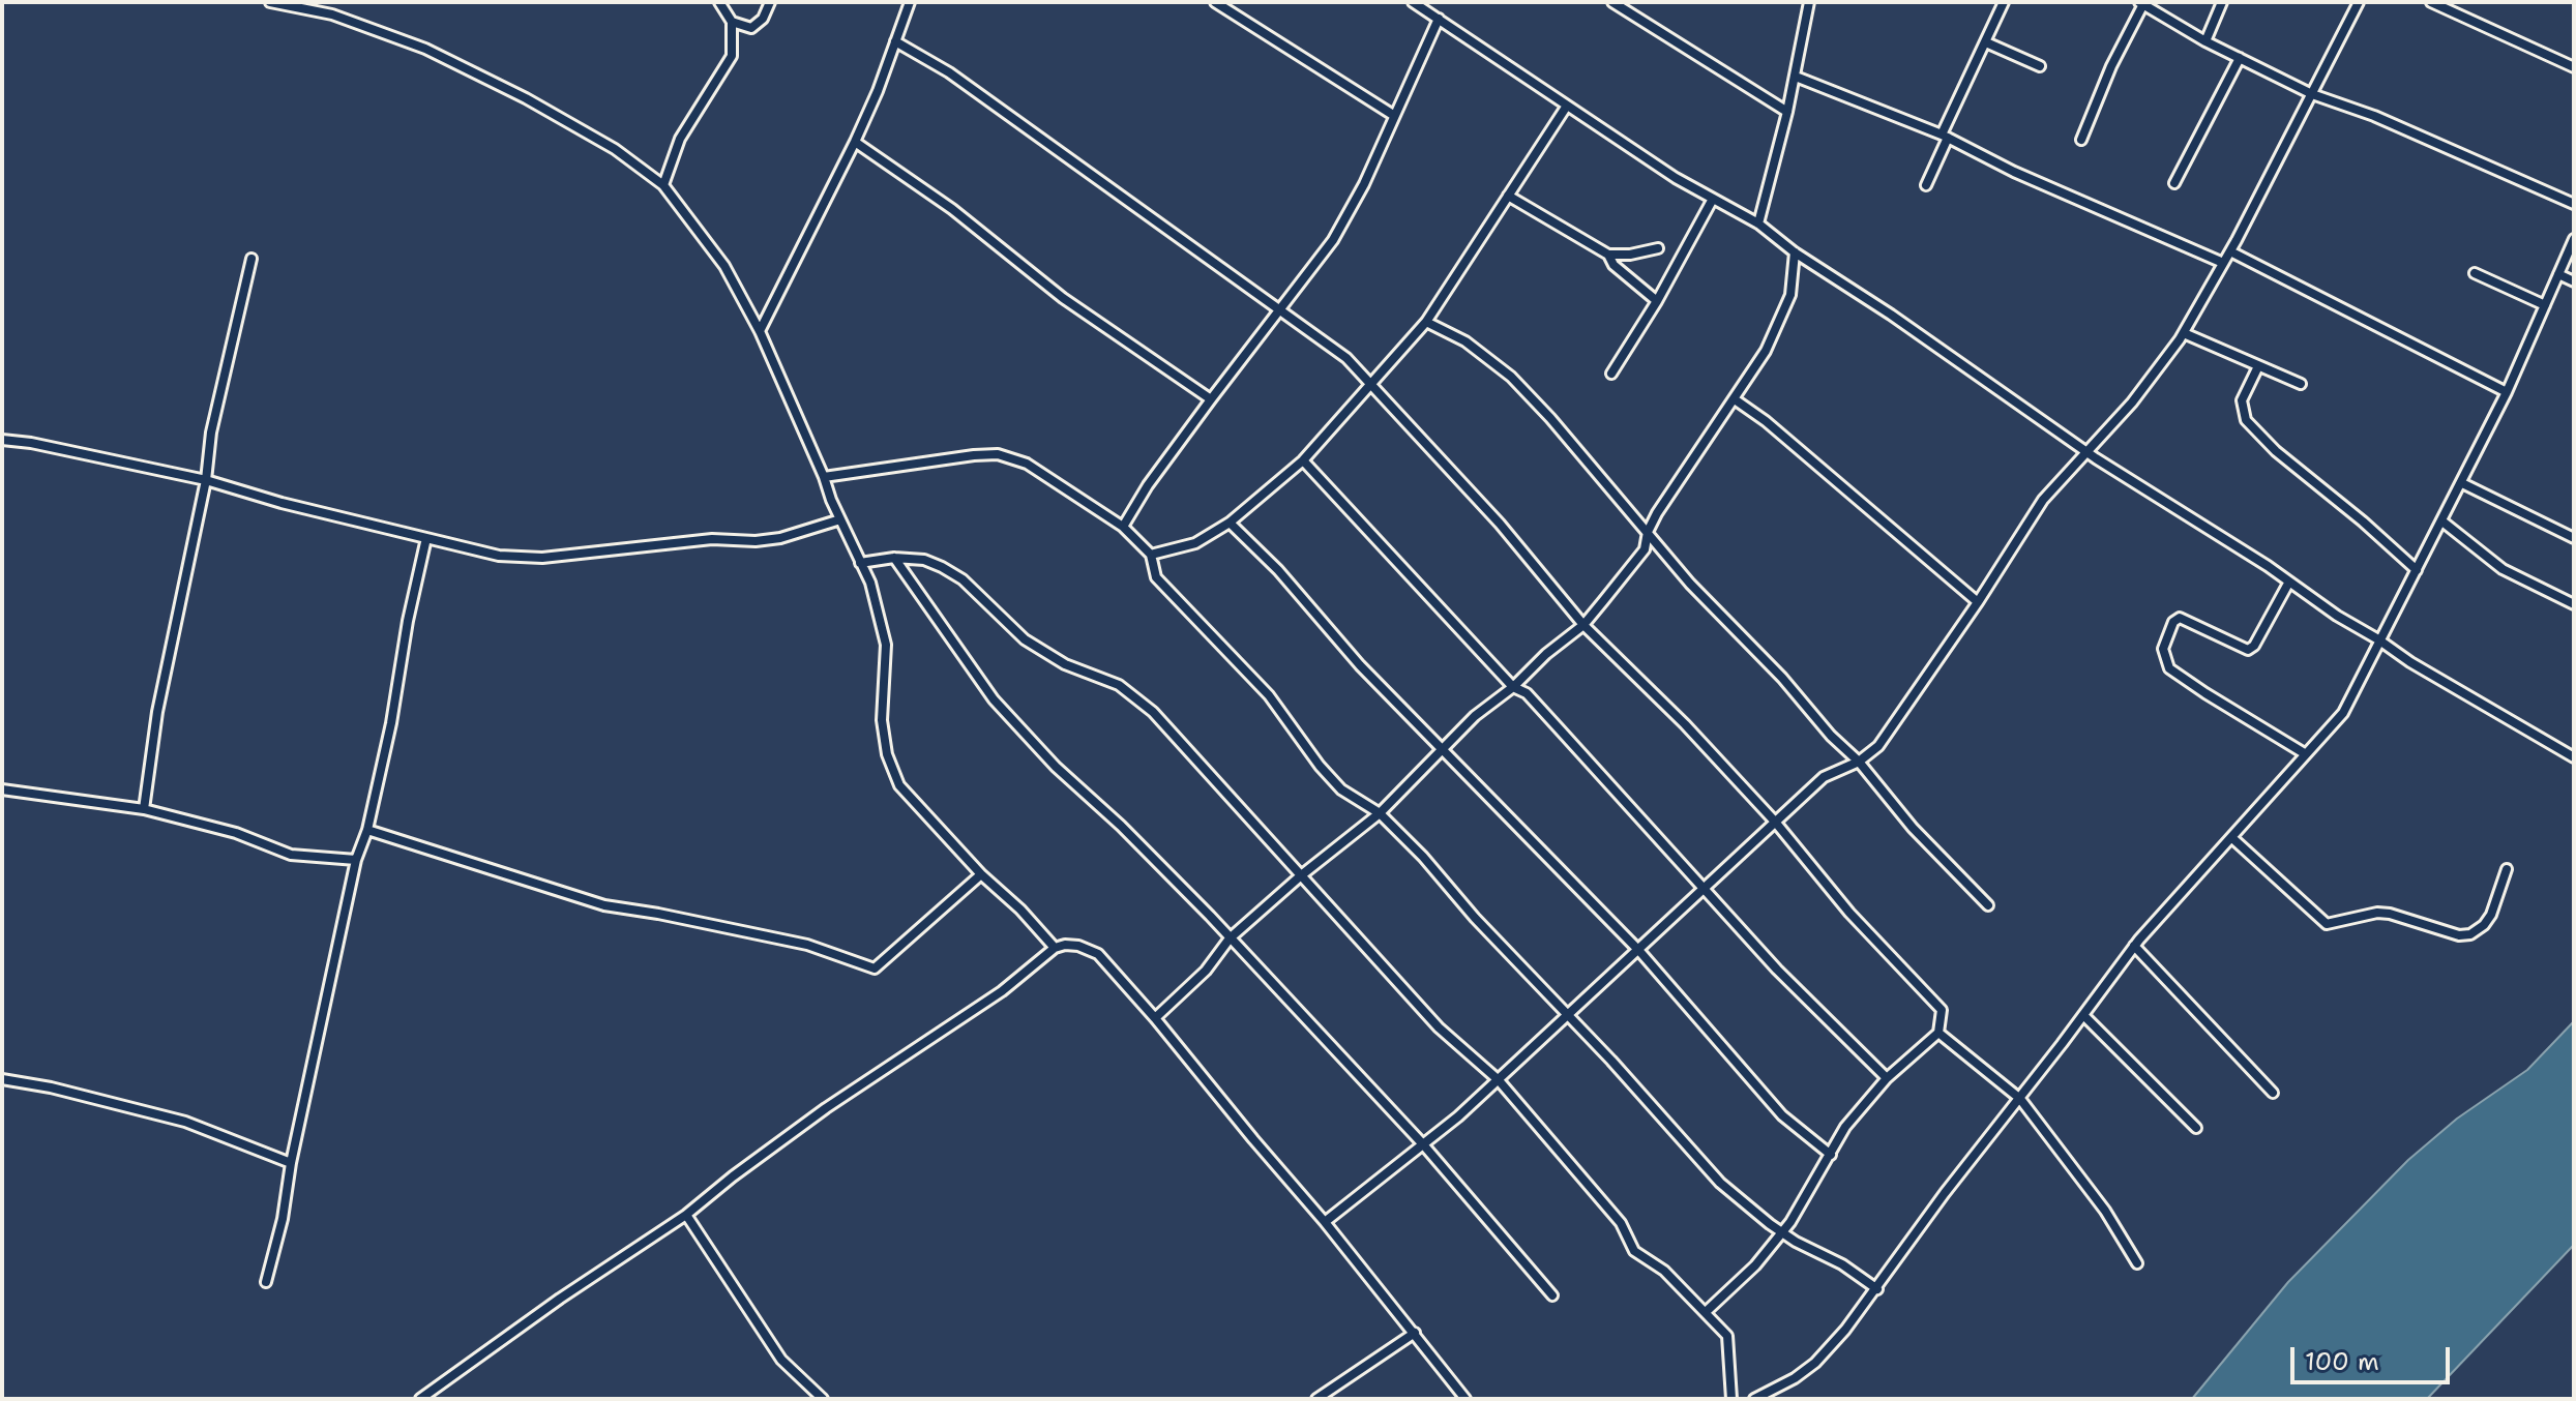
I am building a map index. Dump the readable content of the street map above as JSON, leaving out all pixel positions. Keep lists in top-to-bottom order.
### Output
{
  "scale_bar": "100 m"
}
